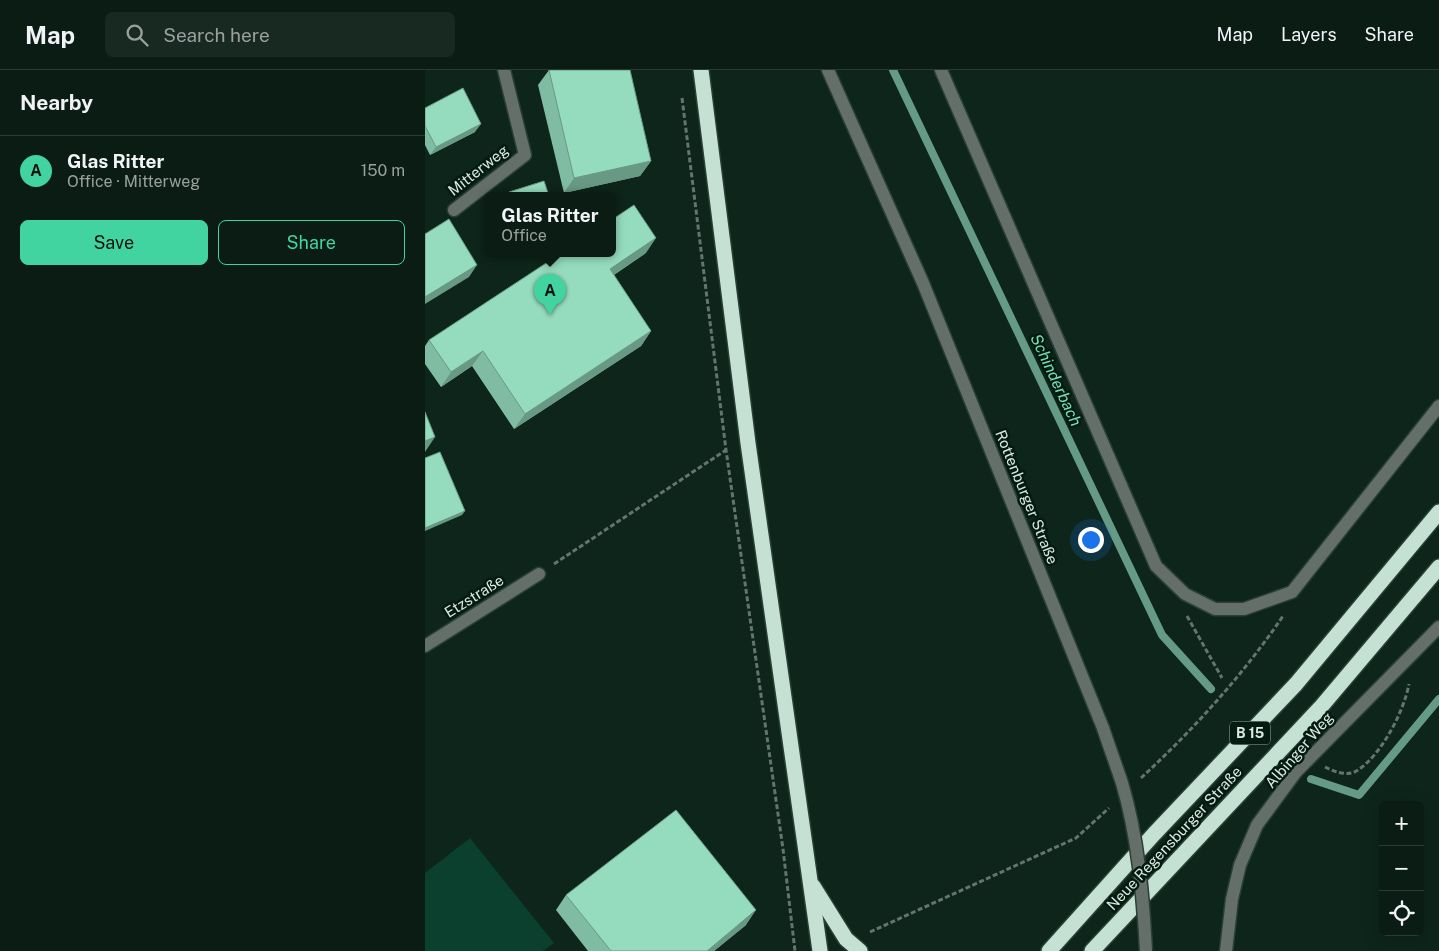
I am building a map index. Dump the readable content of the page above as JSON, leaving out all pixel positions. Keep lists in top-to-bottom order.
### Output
{
  "streets": {
    "highway": ["B 15", "Neue Regensburger Straße"],
    "street": [
      "Mitterweg",
      "Rottenburger Straße",
      "Etzstraße",
      "Albinger Weg"
    ]
  },
  "water": ["Schinderbach"],
  "page": {
    "header": "Map",
    "search": "Search here",
    "nav": ["Map", "Layers", "Share"],
    "heading": "Nearby",
    "list": [
      {
        "mark": "A",
        "name": "Glas Ritter",
        "note": "Office · Mitterweg",
        "value": "150 m"
      }
    ],
    "popup": ["Glas Ritter", "Office"],
    "buttons": ["Save", "Share"],
    "pins": "A",
    "map_buttons": ["+", "−"]
  }
}
